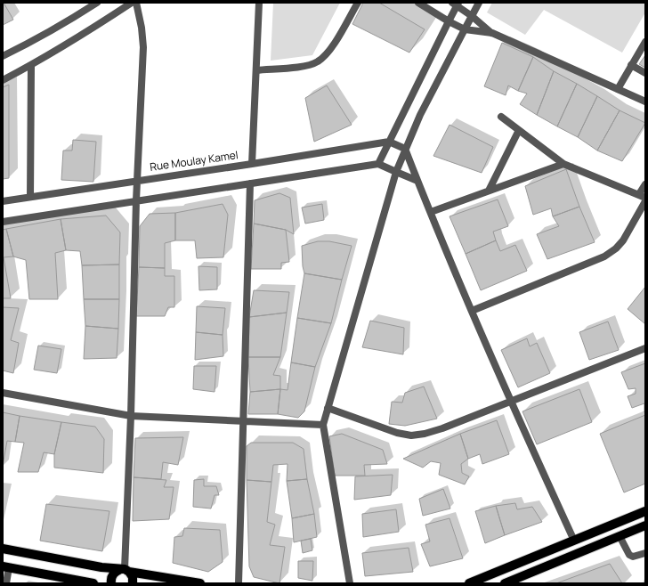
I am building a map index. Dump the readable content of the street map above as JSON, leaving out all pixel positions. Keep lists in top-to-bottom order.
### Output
{
  "streets": {
    "street": ["Rue Moulay Kamel"]
  }
}
